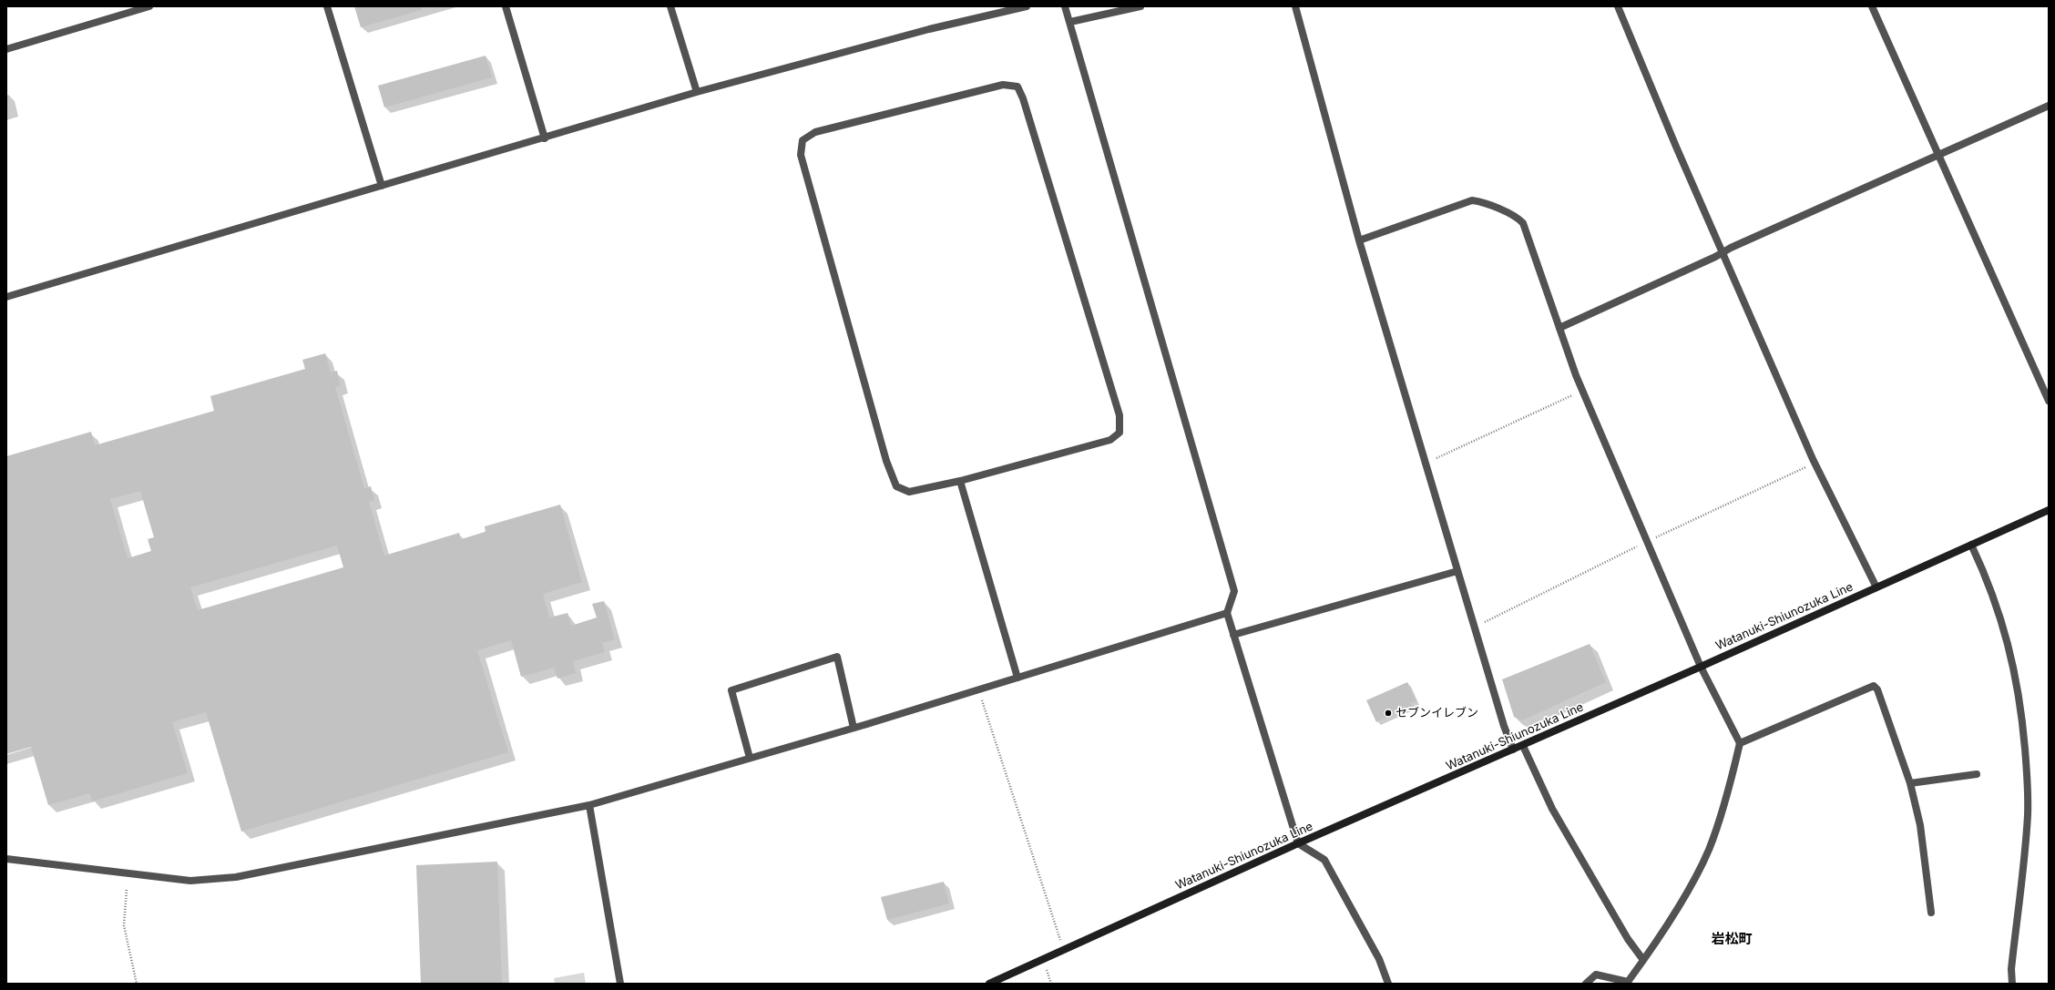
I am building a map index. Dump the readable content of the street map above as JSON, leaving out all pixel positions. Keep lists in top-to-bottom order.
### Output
{
  "streets": {
    "main road": ["Watanuki-Shiunozuka Line"]
  },
  "districts": ["岩松町"],
  "places": ["セブンイレブン"]
}
